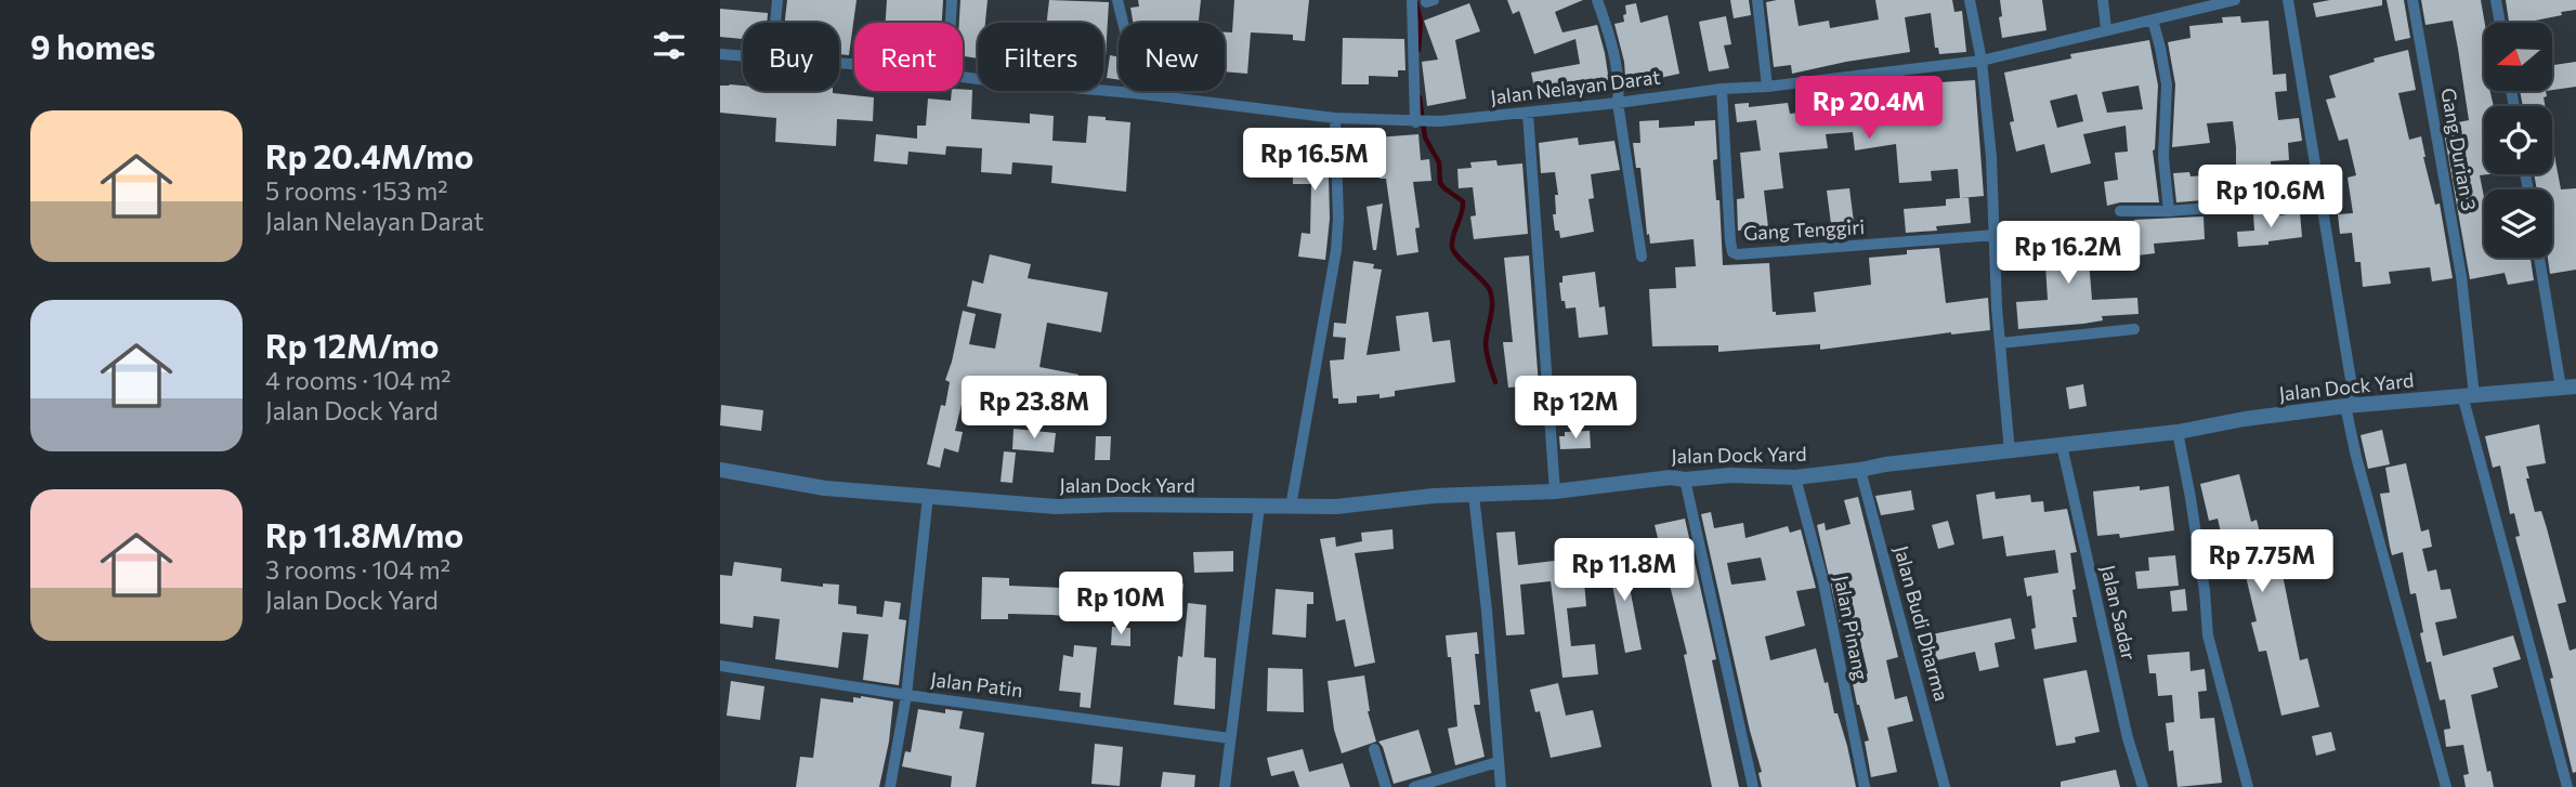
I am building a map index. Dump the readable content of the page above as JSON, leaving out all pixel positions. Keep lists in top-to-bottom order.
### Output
{
  "streets": {
    "street": [
      "Jalan Nelayan Darat",
      "Gang Durian 3",
      "Gang Tenggiri",
      "Jalan Dock Yard",
      "Jalan Sadar",
      "Jalan Budi Dharma",
      "Jalan Pinang",
      "Jalan Patin"
    ]
  },
  "crossings": [
    ["Jalan Nelayan Darat", "Gang Tenggiri"],
    ["Gang Durian 3", "Jalan Dock Yard"],
    ["Jalan Dock Yard", "Jalan Sadar"],
    ["Jalan Dock Yard", "Jalan Budi Dharma"],
    ["Jalan Dock Yard", "Jalan Pinang"]
  ],
  "north": "left",
  "page": {
    "heading": "9 homes",
    "chip": [
      "Buy",
      "Rent",
      "Filters",
      "New"
    ],
    "price": [
      "Rp 20.4M",
      "Rp 16.5M",
      "Rp 10.6M",
      "Rp 16.2M",
      "Rp 23.8M",
      "Rp 12M",
      "Rp 7.75M",
      "Rp 11.8M",
      "Rp 10M"
    ],
    "list": [
      {
        "name": "Rp 20.4M/mo",
        "note": "5 rooms · 153 m² · Jalan Nelayan Darat"
      },
      {
        "name": "Rp 12M/mo",
        "note": "4 rooms · 104 m² · Jalan Dock Yard"
      },
      {
        "name": "Rp 11.8M/mo",
        "note": "3 rooms · 104 m² · Jalan Dock Yard"
      }
    ]
  }
}
